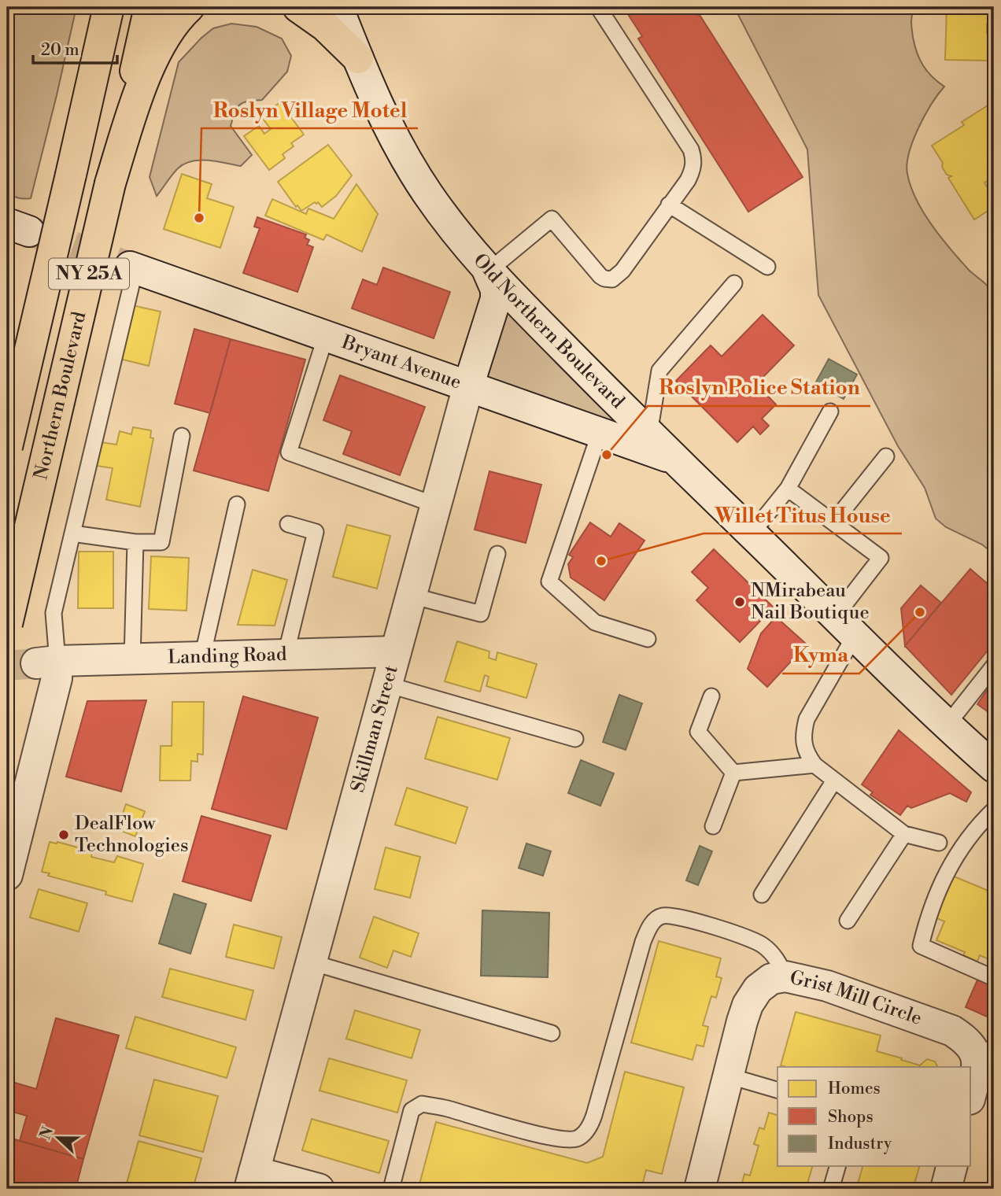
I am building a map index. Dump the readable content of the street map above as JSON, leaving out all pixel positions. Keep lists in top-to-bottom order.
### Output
{
  "streets": {
    "main road": ["NY 25A", "Northern Boulevard"],
    "street": [
      "Old Northern Boulevard",
      "Bryant Avenue",
      "Landing Road",
      "Skillman Street",
      "Grist Mill Circle"
    ]
  },
  "crossings": [
    ["Old Northern Boulevard", "Bryant Avenue"],
    ["Old Northern Boulevard", "Skillman Street"],
    ["Bryant Avenue", "Skillman Street"],
    ["Landing Road", "Skillman Street"]
  ],
  "places": [
    "Roslyn Village Motel",
    "Roslyn Police Station",
    "Willet Titus House",
    "NMirabeau Nail Boutique",
    "Kyma",
    "DealFlow Technologies"
  ],
  "legend": ["Homes", "Shops", "Industry"],
  "scale_bar": "20 m",
  "north": "left"
}
